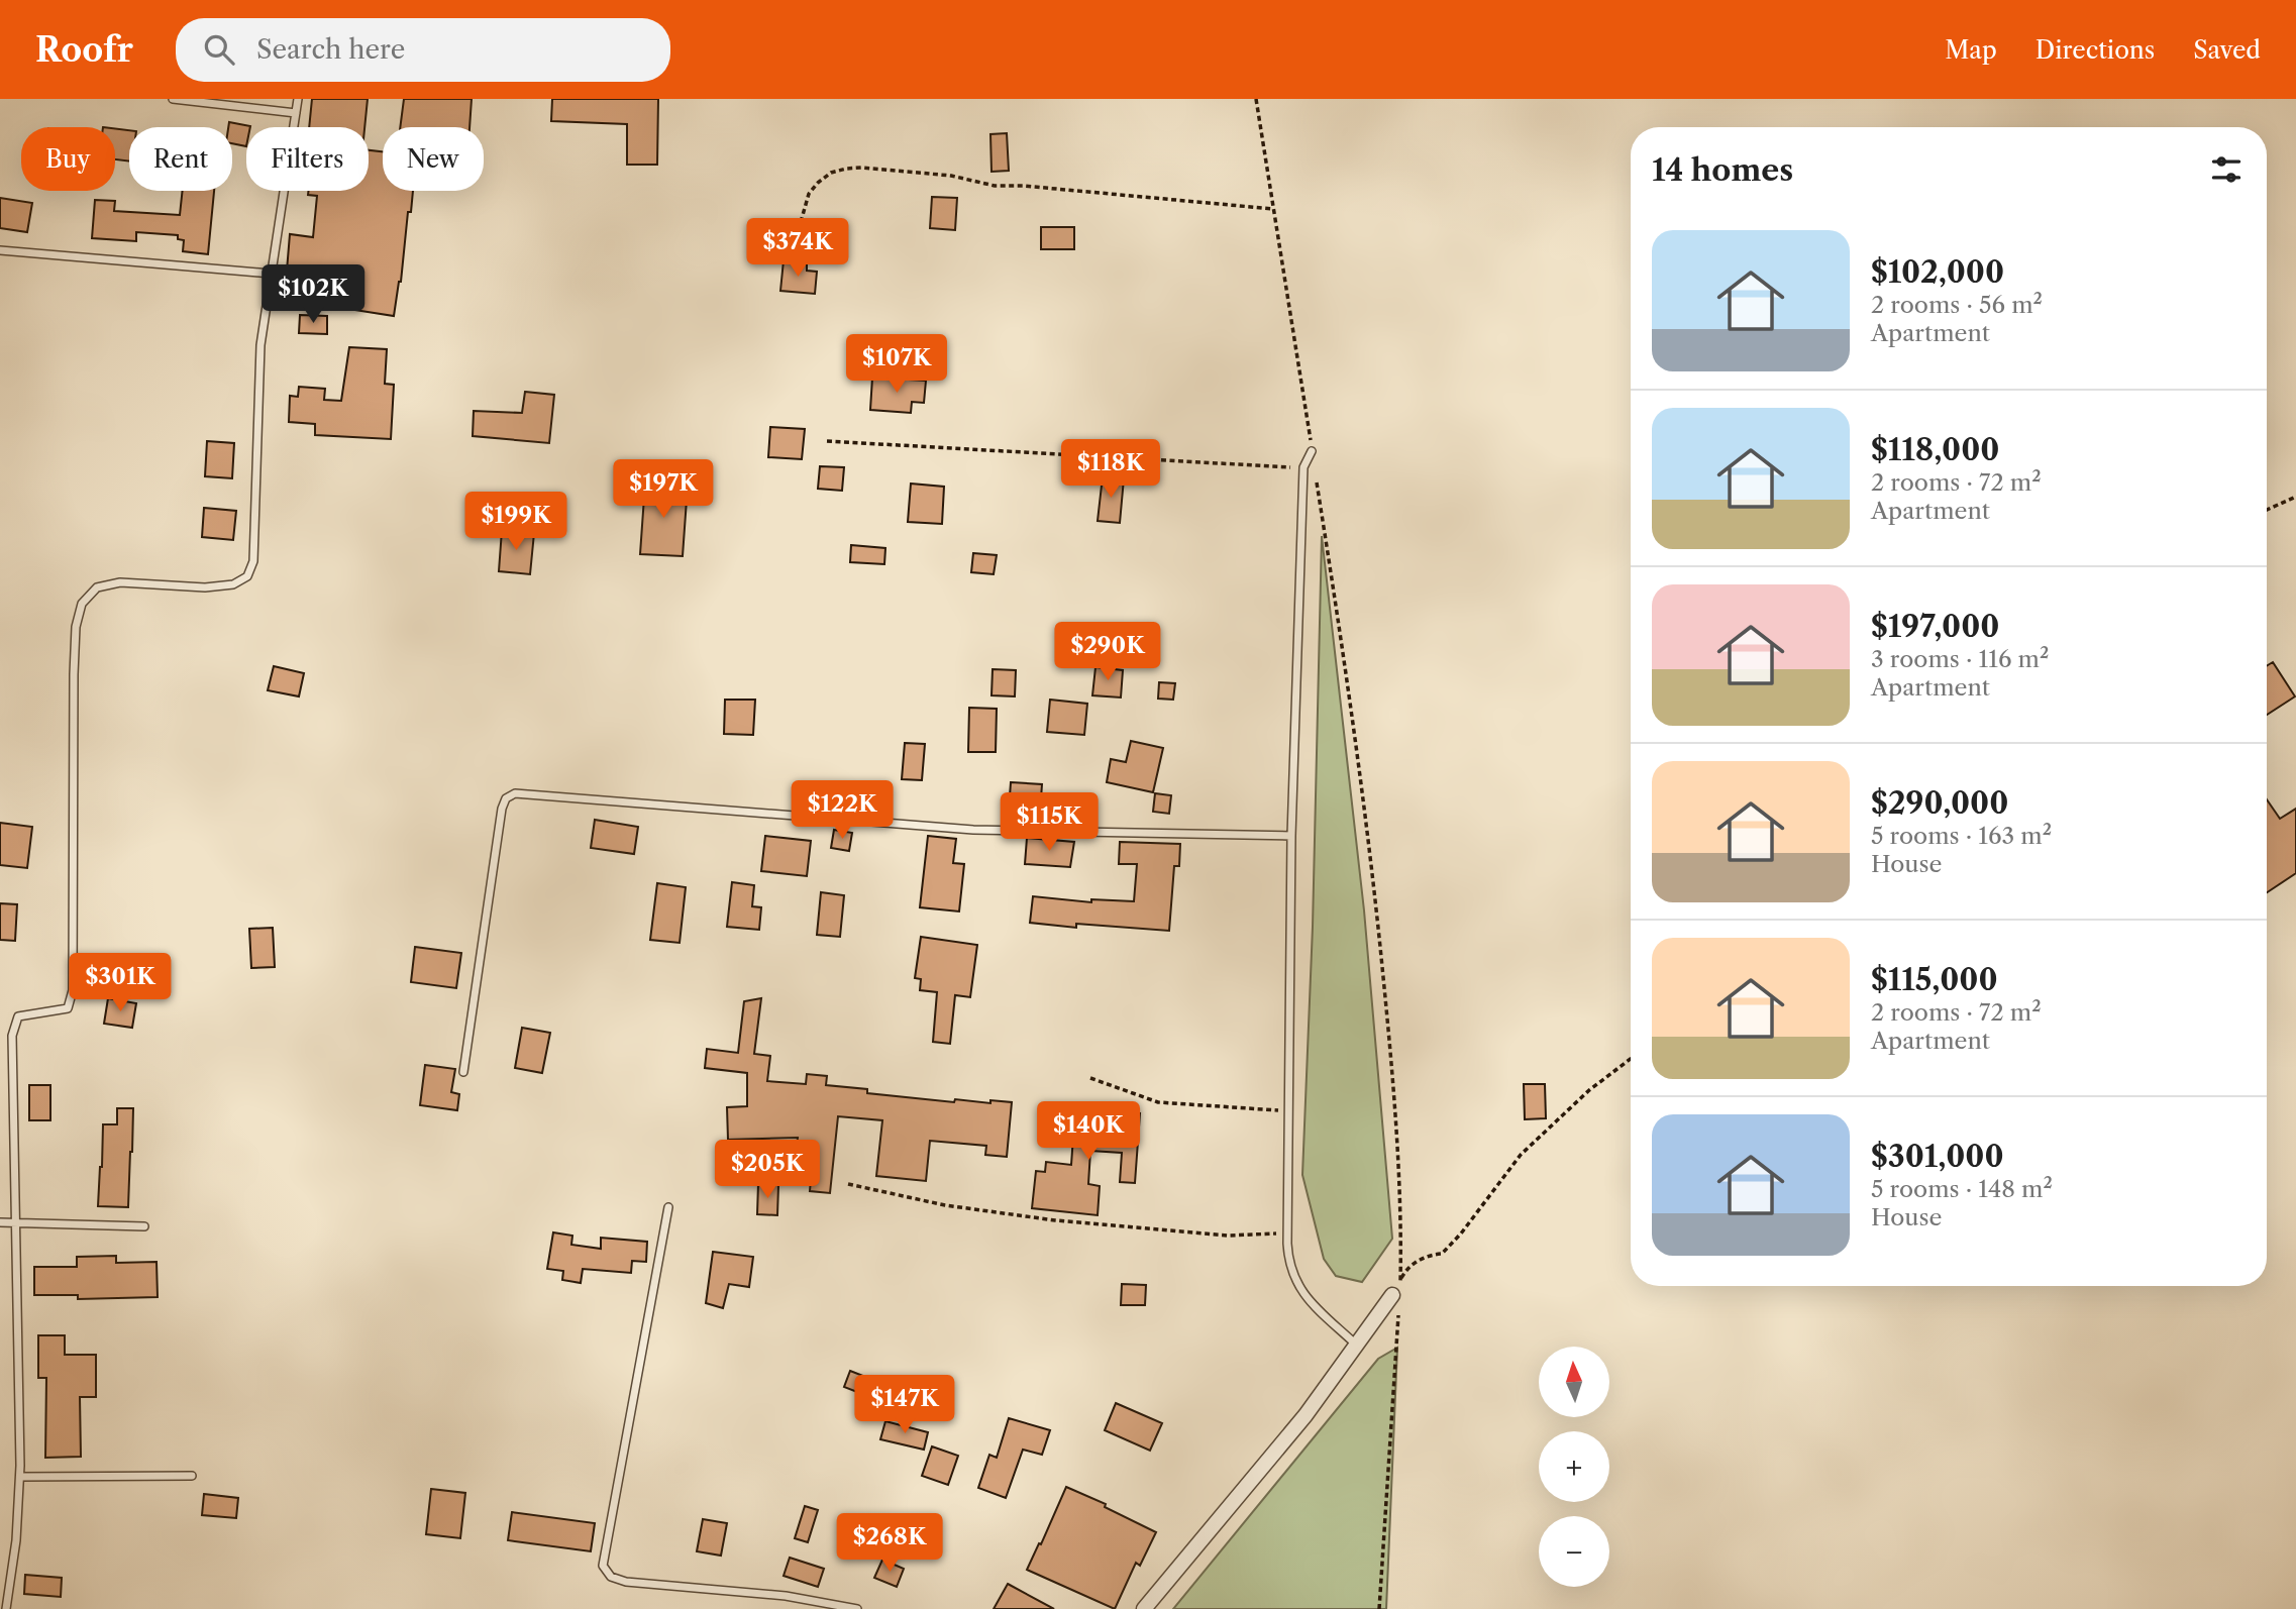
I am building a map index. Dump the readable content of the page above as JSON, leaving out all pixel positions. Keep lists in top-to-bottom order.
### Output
{
  "north": "top",
  "page": {
    "header": "Roofr",
    "search": "Search here",
    "nav": ["Map", "Directions", "Saved"],
    "chip": [
      "Buy",
      "Rent",
      "Filters",
      "New"
    ],
    "heading": "14 homes",
    "list": [
      {
        "name": "$102,000",
        "note": "2 rooms · 56 m² · Apartment"
      },
      {
        "name": "$118,000",
        "note": "2 rooms · 72 m² · Apartment"
      },
      {
        "name": "$197,000",
        "note": "3 rooms · 116 m² · Apartment"
      },
      {
        "name": "$290,000",
        "note": "5 rooms · 163 m² · House"
      },
      {
        "name": "$115,000",
        "note": "2 rooms · 72 m² · Apartment"
      },
      {
        "name": "$301,000",
        "note": "5 rooms · 148 m² · House"
      }
    ],
    "price": [
      "$374K",
      "$102K",
      "$107K",
      "$118K",
      "$197K",
      "$199K",
      "$290K",
      "$122K",
      "$115K",
      "$301K",
      "$140K",
      "$205K",
      "$147K",
      "$268K"
    ],
    "map_buttons": ["+", "−"]
  }
}
